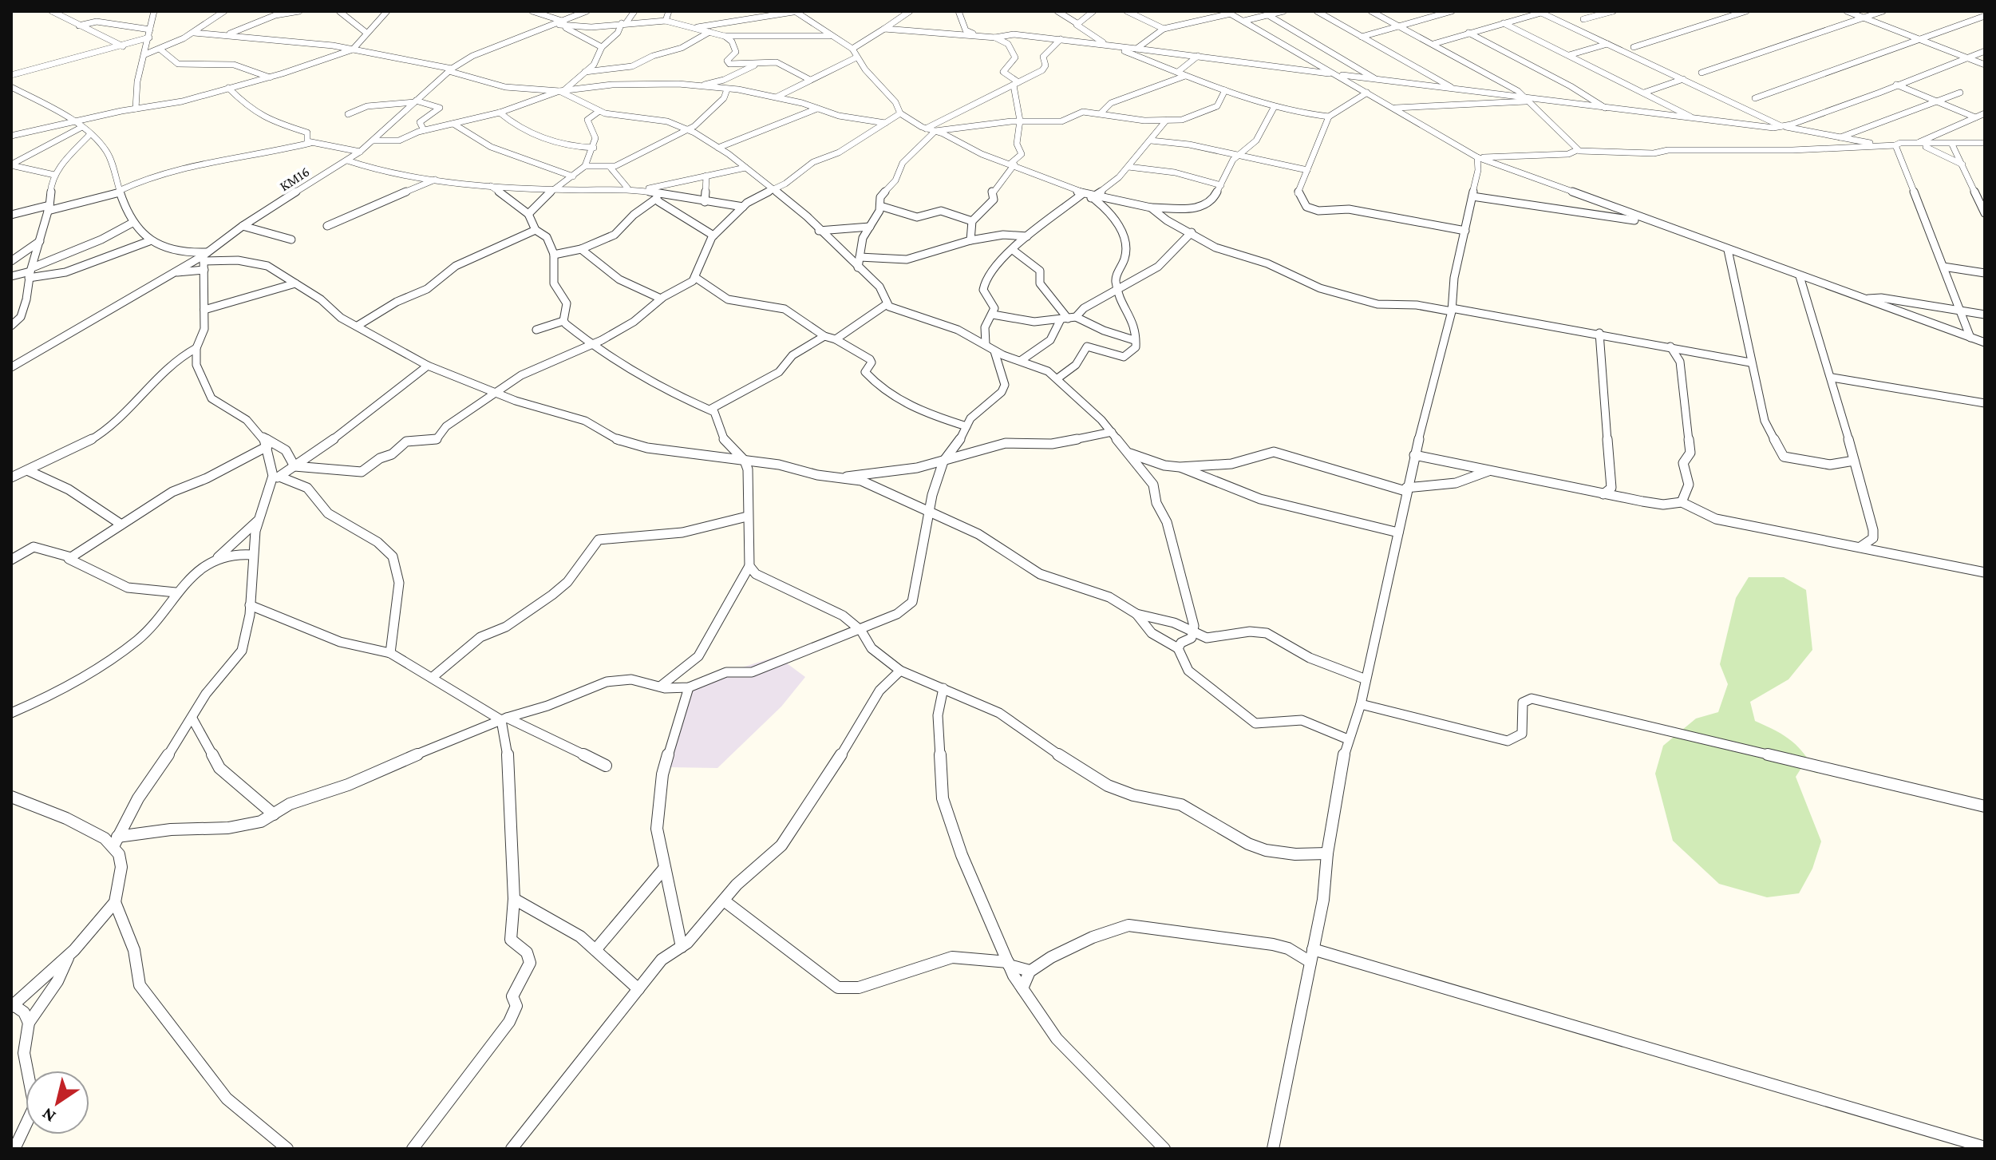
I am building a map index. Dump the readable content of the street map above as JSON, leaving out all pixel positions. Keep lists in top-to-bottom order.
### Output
{
  "streets": {
    "street": ["KM16"]
  },
  "north": "bottom left"
}
